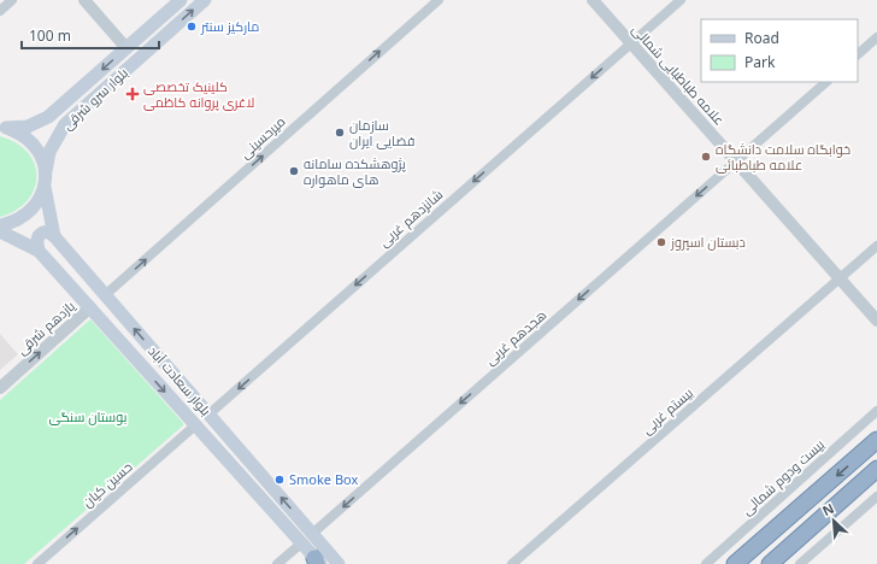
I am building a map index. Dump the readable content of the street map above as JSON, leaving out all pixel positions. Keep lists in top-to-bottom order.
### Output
{
  "streets": {
    "main road": ["بلوار سرو شرقی", "بلوار سعادت آباد"],
    "street": [
      "علامه طباطبایی شمالی",
      "میرحسینی",
      "شانزدهم غربی",
      "یازدهم شرقی",
      "هجدهم غربی",
      "بیستم غربی",
      "بیست ودوم شمالی",
      "حسین کیان"
    ]
  },
  "crossings": [
    ["علامه طباطبایی شمالی", "شانزدهم غربی"],
    ["علامه طباطبایی شمالی", "هجدهم غربی"],
    ["علامه طباطبایی شمالی", "بیستم غربی"],
    ["میرحسینی", "بلوار سعادت آباد"],
    ["شانزدهم غربی", "بلوار سعادت آباد"],
    ["یازدهم شرقی", "بلوار سعادت آباد"],
    ["هجدهم غربی", "بلوار سعادت آباد"],
    ["بلوار سعادت آباد", "حسین کیان"]
  ],
  "one_way": [
    "میرحسینی",
    "شانزدهم غربی",
    "یازدهم شرقی",
    "هجدهم غربی",
    "حسین کیان"
  ],
  "parks": ["بوستان سنگی"],
  "places": {
    "other": [
      "مارکیز سنتر",
      "سازمان فضایی ایران",
      "خوابگاه سلامت دانشگاه علامه طباطبائی",
      "پژوهشکده سامانه های ماهواره",
      "دبستان اسپروز",
      "Smoke Box"
    ],
    "health": ["کلینیک تخصصی لاغری پروانه کاظمی"]
  },
  "legend": ["Road", "Park"],
  "scale_bar": "100 m",
  "north": "top left"
}
